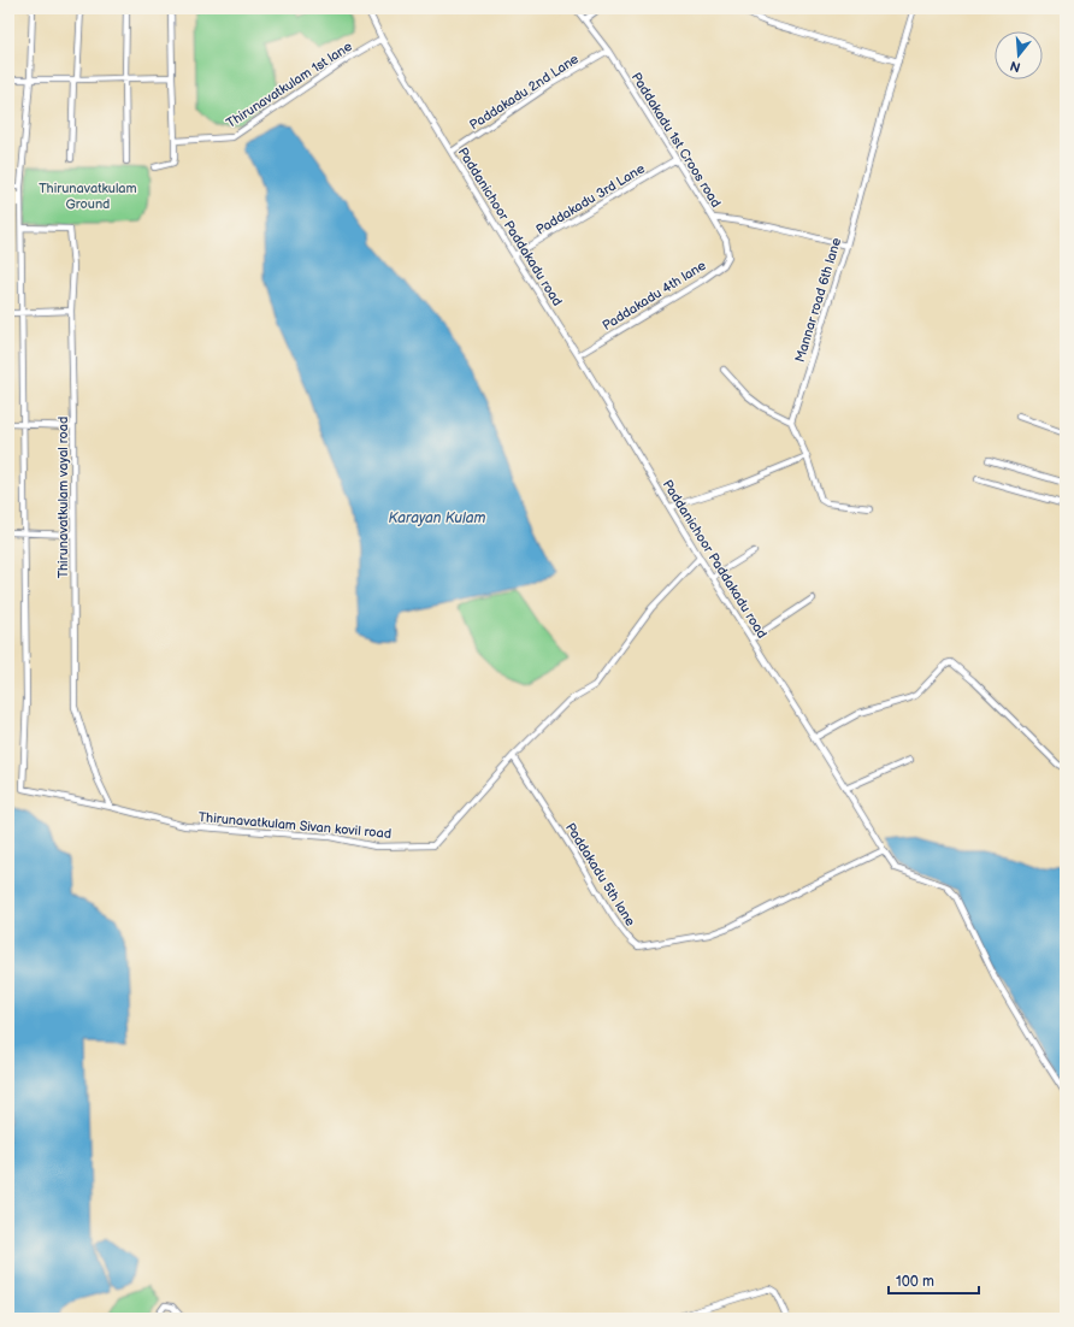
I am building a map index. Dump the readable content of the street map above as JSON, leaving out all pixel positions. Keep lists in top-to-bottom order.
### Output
{
  "streets": {
    "street": [
      "Thirunavatkulam 1st lane",
      "Paddakadu 2nd Lane",
      "Paddakadu 1st Croos road",
      "Paddakadu 3rd Lane",
      "Paddanichoor Paddakadu road",
      "Paddakadu 4th lane",
      "Mannar road 6th lane",
      "Thirunavatkulam vayal road",
      "Thirunavatkulam Sivan kovil road",
      "Paddakadu 5th lane"
    ]
  },
  "crossings": [
    ["Thirunavatkulam 1st lane", "Paddanichoor Paddakadu road"],
    ["Paddakadu 2nd Lane", "Paddakadu 1st Croos road"],
    ["Paddakadu 2nd Lane", "Paddanichoor Paddakadu road"],
    ["Paddakadu 1st Croos road", "Paddakadu 3rd Lane"],
    ["Paddakadu 1st Croos road", "Paddakadu 4th lane"],
    ["Paddakadu 1st Croos road", "Mannar road 6th lane"],
    ["Paddakadu 3rd Lane", "Paddanichoor Paddakadu road"],
    ["Paddanichoor Paddakadu road", "Paddakadu 4th lane"],
    ["Paddanichoor Paddakadu road", "Thirunavatkulam Sivan kovil road"],
    ["Paddanichoor Paddakadu road", "Paddakadu 5th lane"],
    ["Thirunavatkulam vayal road", "Thirunavatkulam Sivan kovil road"],
    ["Thirunavatkulam Sivan kovil road", "Paddakadu 5th lane"]
  ],
  "water": ["Karayan Kulam"],
  "parks": ["Thirunavatkulam Ground"],
  "scale_bar": "100 m",
  "north": "bottom"
}
